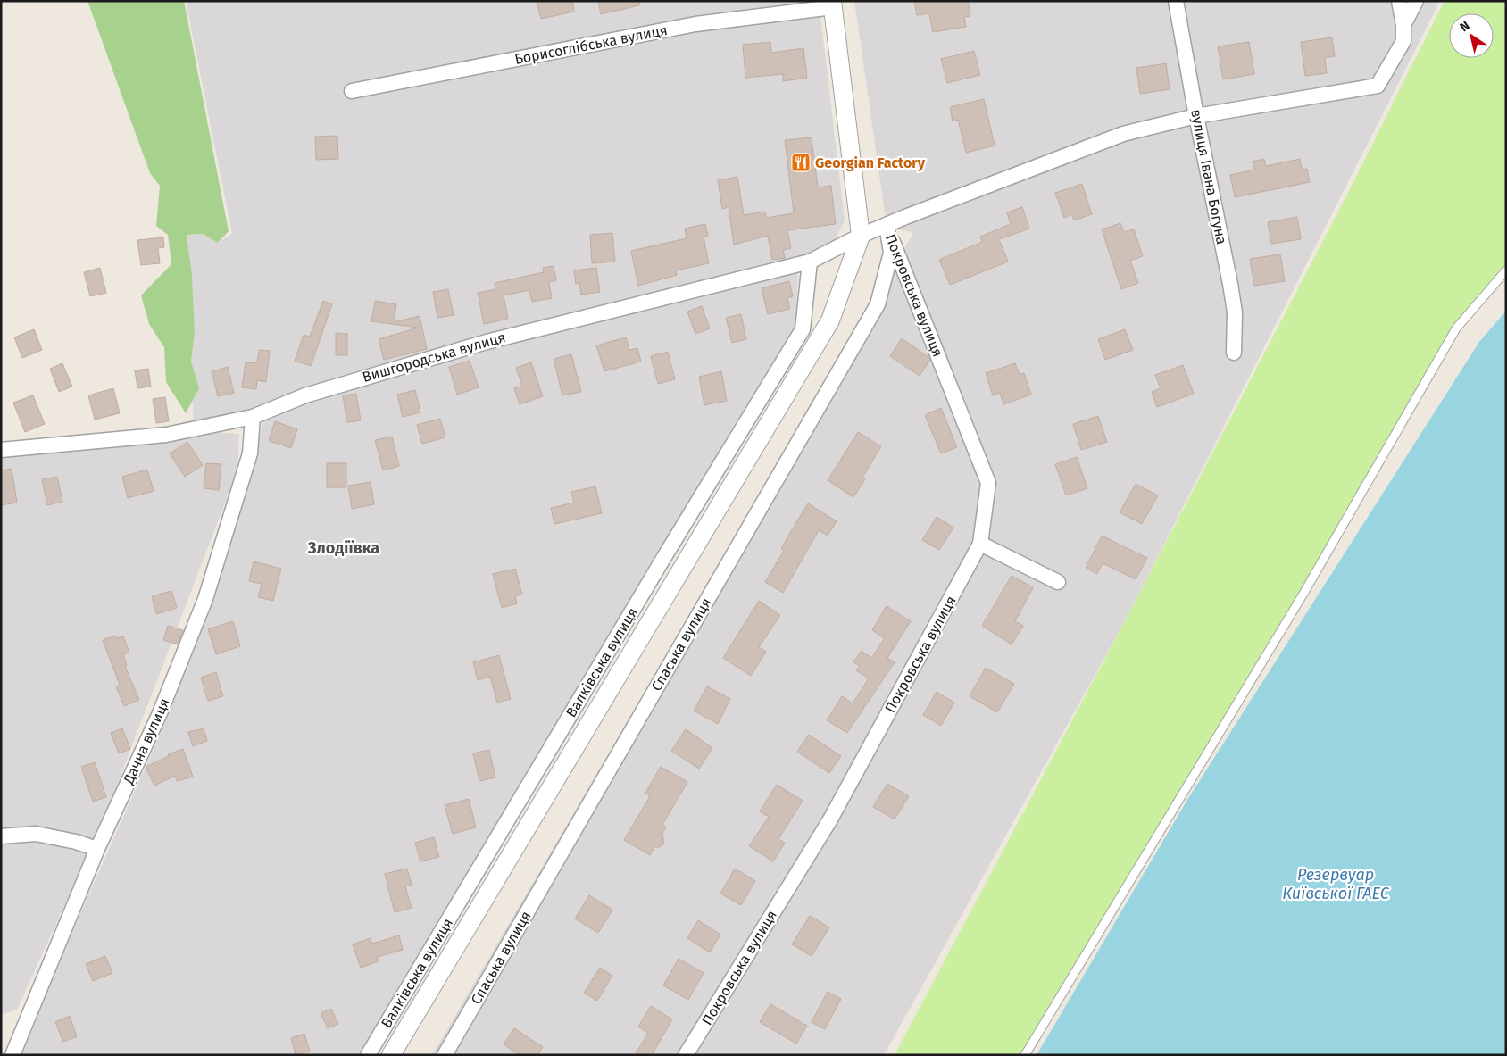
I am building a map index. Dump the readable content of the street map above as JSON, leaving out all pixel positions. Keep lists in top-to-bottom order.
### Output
{
  "streets": {
    "street": [
      "Борисоглібська вулиця",
      "вулиця Івана Богуна",
      "Покровська вулиця",
      "Вишгородська вулиця",
      "Спаська вулиця",
      "Валківська вулиця",
      "Дачна вулиця"
    ]
  },
  "crossings": [
    ["вулиця Івана Богуна", "Вишгородська вулиця"],
    ["Покровська вулиця", "Вишгородська вулиця"],
    ["Покровська вулиця", "Спаська вулиця"],
    ["Вишгородська вулиця", "Спаська вулиця"],
    ["Вишгородська вулиця", "Валківська вулиця"],
    ["Вишгородська вулиця", "Дачна вулиця"]
  ],
  "districts": ["Злодіївка"],
  "water": ["Резервуар Київської ГАЕС"],
  "places": {
    "restaurant": ["Georgian Factory"]
  },
  "north": "top left"
}
